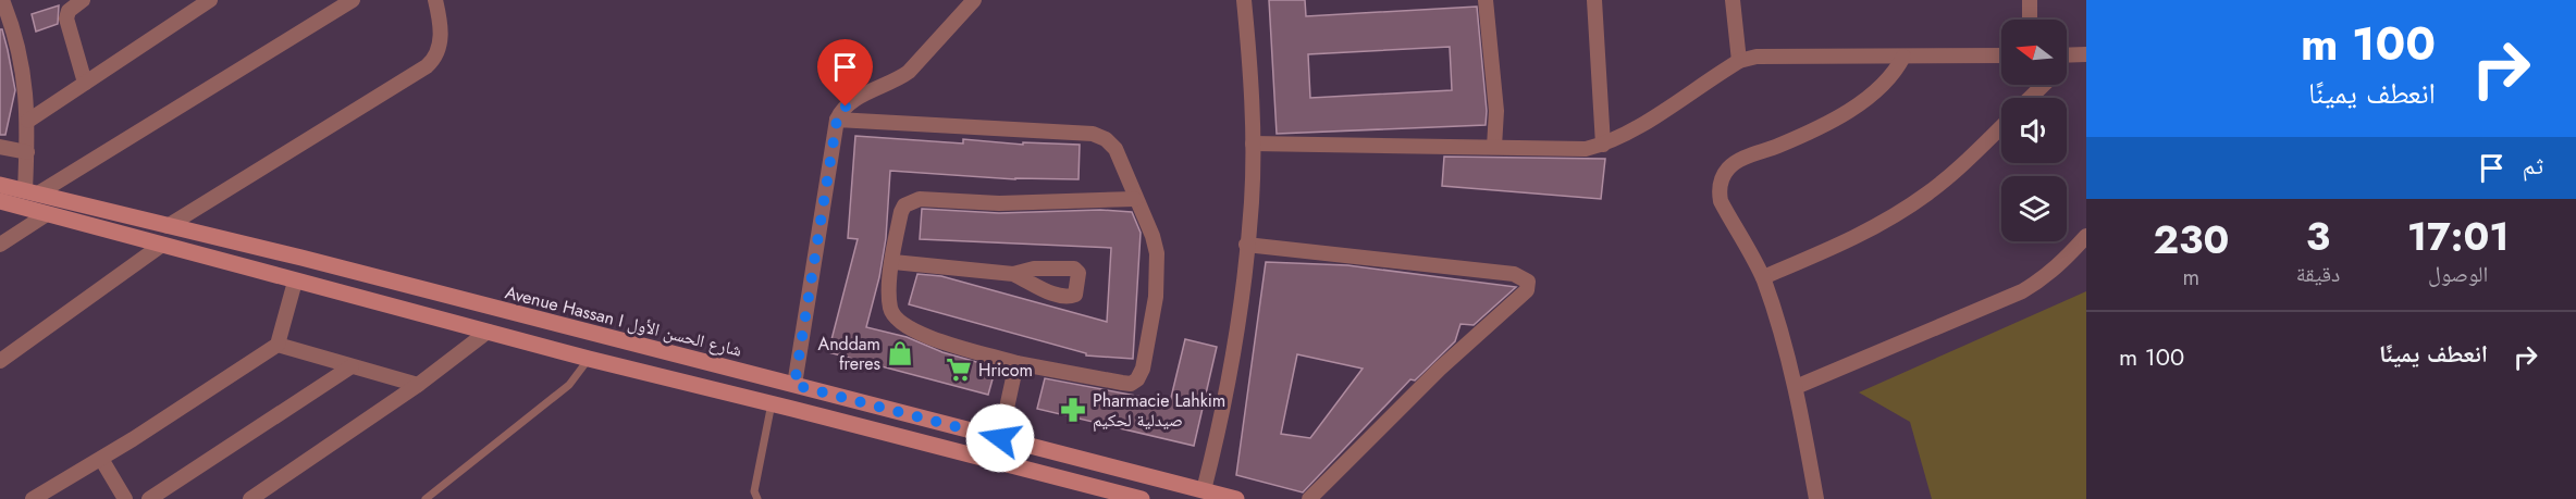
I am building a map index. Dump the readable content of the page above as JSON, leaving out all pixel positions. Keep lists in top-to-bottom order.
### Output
{
  "streets": {
    "main road": ["Avenue Hassan I شارع الحسن الأول"]
  },
  "places": {
    "shop": ["Anddam freres"],
    "supermarket": ["Hricom"],
    "pharmacy": ["Pharmacie Lahkim صيدلية لحكيم"]
  },
  "north": "left",
  "page": {
    "turn": ["100 m", "انعطف يمينًا"],
    "then": "ثم",
    "eta": [
      "17:01",
      "الوصول",
      "3",
      "دقيقة",
      "230",
      "m"
    ],
    "list": [
      {
        "name": "انعطف يمينًا",
        "value": "100 m"
      }
    ]
  }
}
